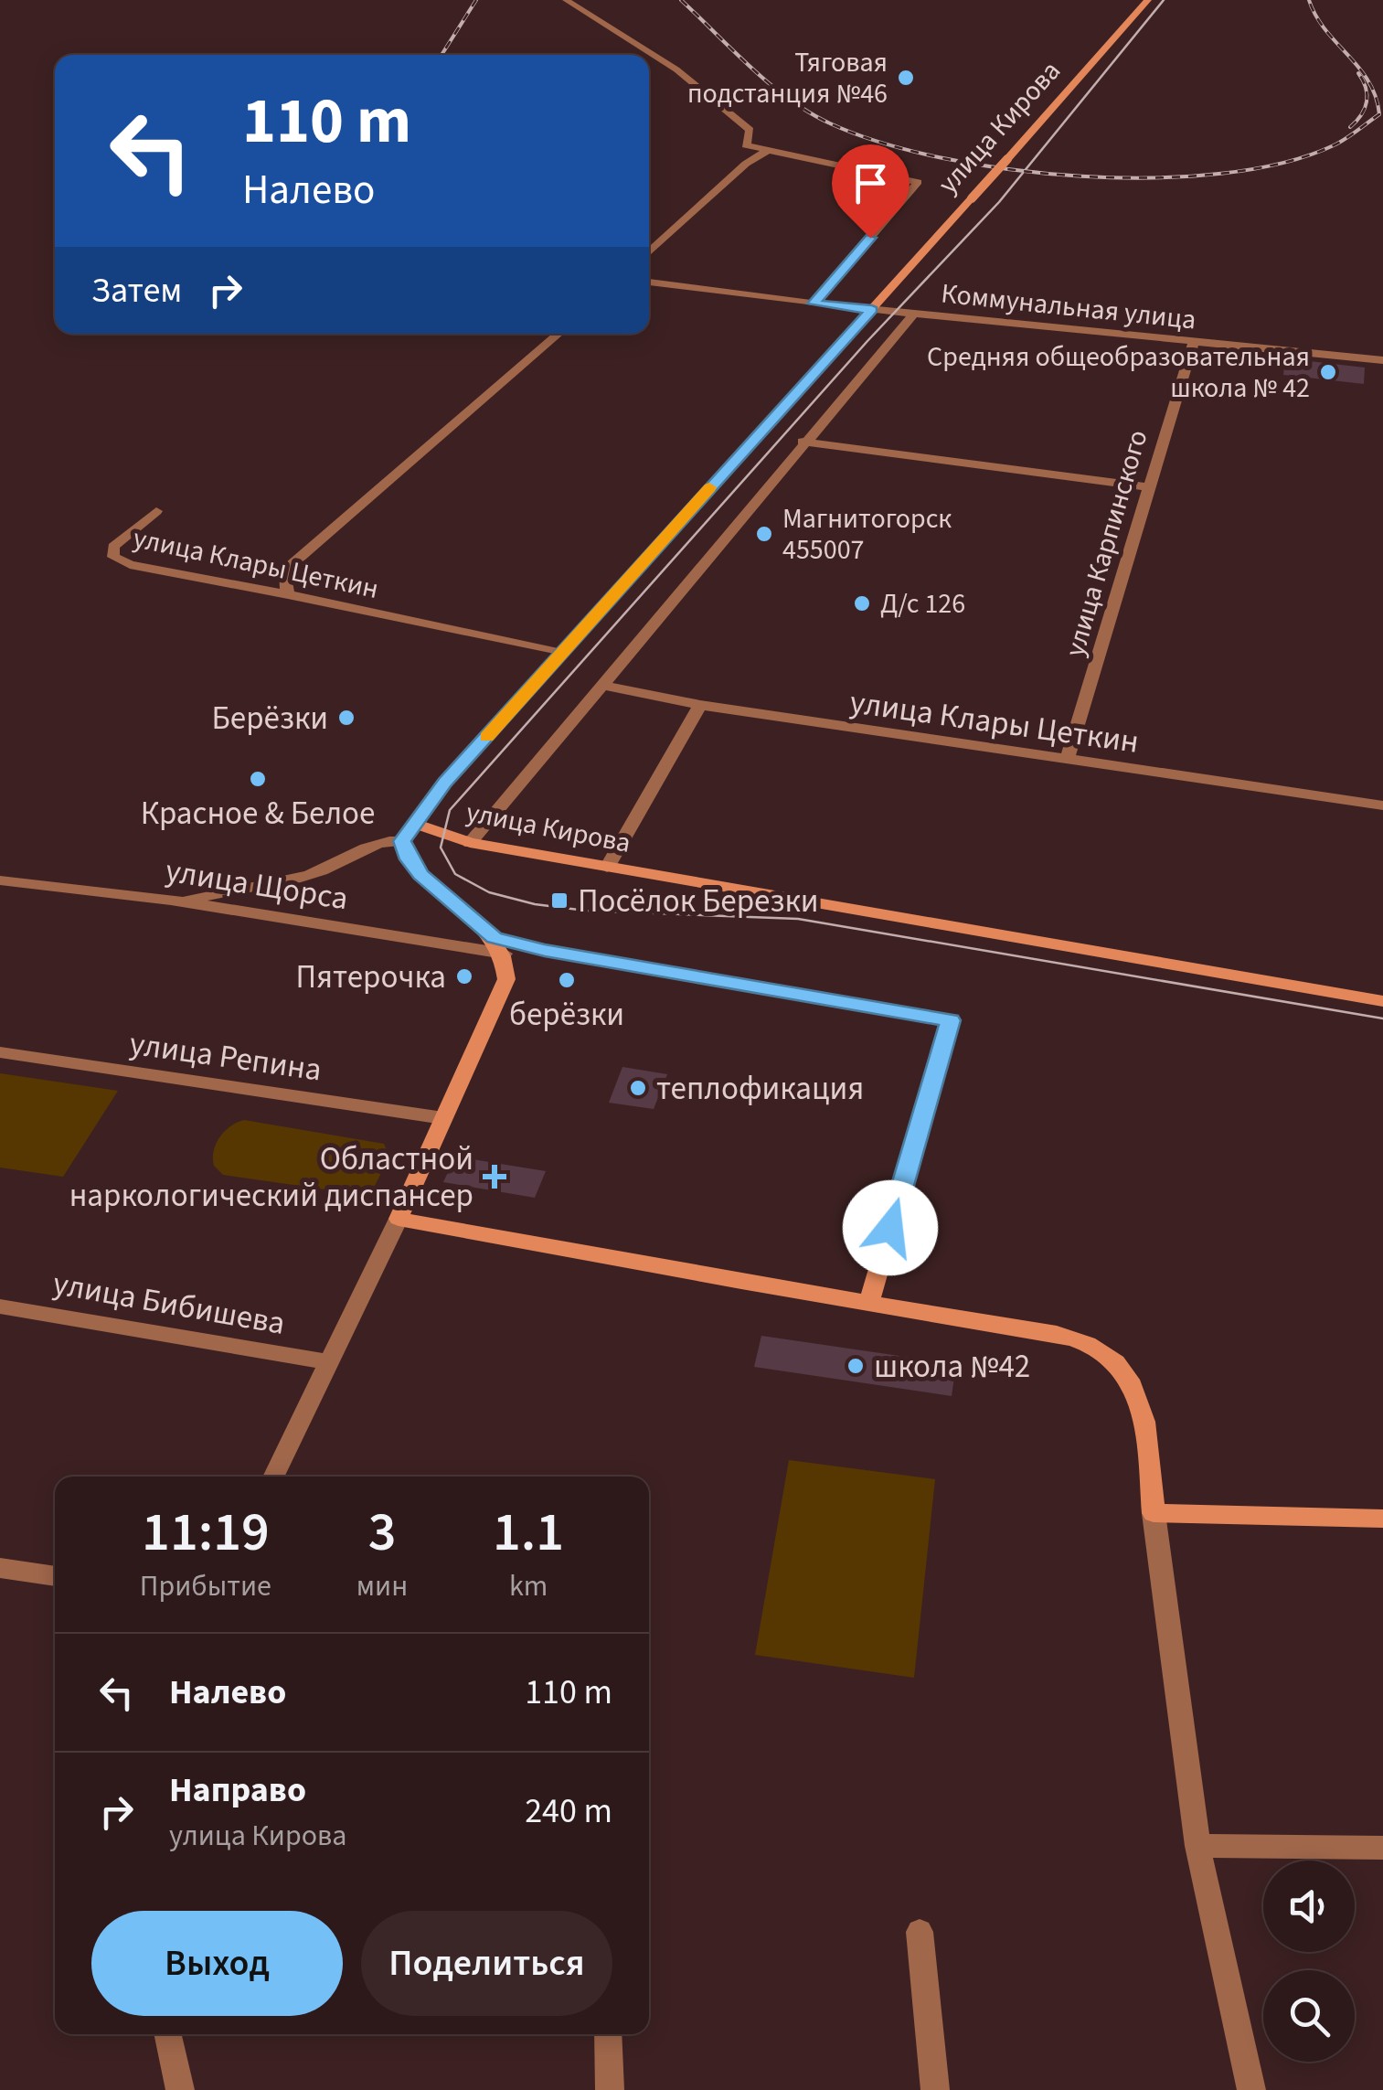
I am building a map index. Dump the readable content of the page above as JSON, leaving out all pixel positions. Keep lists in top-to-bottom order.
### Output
{
  "streets": {
    "main road": ["улица Кирова"],
    "street": [
      "Коммунальная улица",
      "улица Карпинского",
      "улица Клары Цеткин",
      "улица Щорса",
      "улица Репина",
      "улица Бибишева"
    ]
  },
  "crossings": [
    ["улица Кирова", "Коммунальная улица"],
    ["улица Кирова", "улица Клары Цеткин"],
    ["Коммунальная улица", "улица Карпинского"],
    ["улица Карпинского", "улица Клары Цеткин"]
  ],
  "places": {
    "other": [
      "Тяговая подстанция №46",
      "Средняя общеобразовательная школа № 42",
      "Магнитогорск 455007",
      "Д/с 126",
      "Берёзки",
      "Красное & Белое",
      "Пятерочка",
      "берёзки",
      "теплофикация",
      "школа №42"
    ],
    "transit": ["Посёлок Березки"],
    "health": ["Областной наркологический диспансер"]
  },
  "page": {
    "turn": ["110 m", "Налево"],
    "then": "Затем",
    "eta": [
      "11:19",
      "Прибытие",
      "3",
      "мин",
      "1.1",
      "km"
    ],
    "list": [
      {
        "name": "Налево",
        "value": "110 m"
      },
      {
        "name": "Направо",
        "note": "улица Кирова",
        "value": "240 m"
      }
    ],
    "buttons": ["Выход", "Поделиться"]
  }
}
